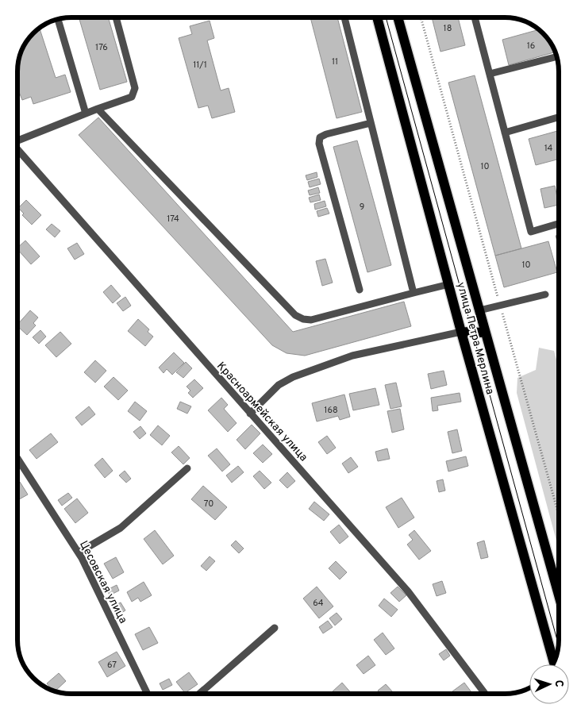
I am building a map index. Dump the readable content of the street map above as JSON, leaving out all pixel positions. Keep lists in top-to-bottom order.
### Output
{
  "streets": {
    "main road": ["улица Петра Мерлина"],
    "street": ["Красноармейская улица", "Цесовская улица"]
  },
  "house_numbers": [
    "18",
    "16",
    "176",
    "11",
    "11/1",
    "14",
    "10",
    "9",
    "174",
    "10",
    "168",
    "70",
    "64",
    "67"
  ],
  "north": "right"
}
